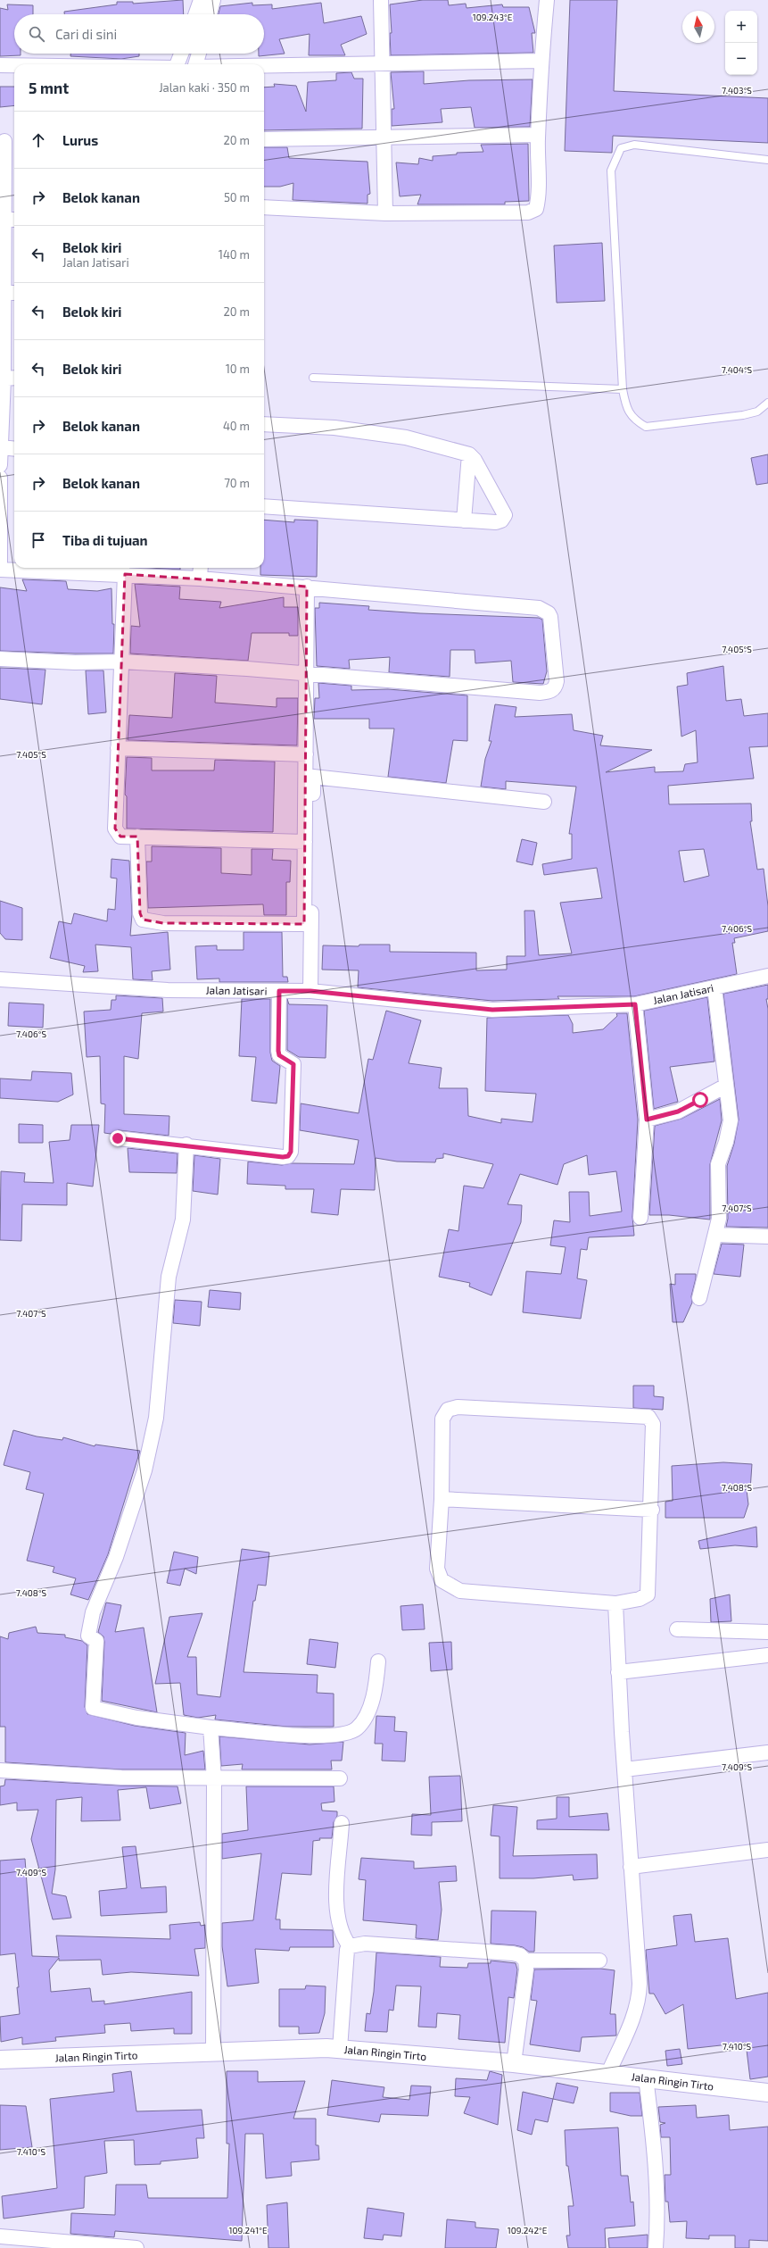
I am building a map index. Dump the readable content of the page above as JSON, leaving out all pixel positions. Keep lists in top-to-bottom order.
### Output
{
  "streets": {
    "street": ["Jalan Jatisari", "Jalan Ringin Tirto"]
  },
  "north": "top",
  "page": {
    "map_buttons": ["+", "−"],
    "search": "Cari di sini",
    "heading": ["5 mnt", "Jalan kaki · 350 m"],
    "list": [
      ["Lurus", "20 m"],
      ["Belok kanan", "50 m"],
      ["Belok kiri", "Jalan Jatisari", "140 m"],
      ["Belok kiri", "20 m"],
      ["Belok kiri", "10 m"],
      ["Belok kanan", "40 m"],
      ["Belok kanan", "70 m"],
      "Tiba di tujuan"
    ]
  },
  "coordinates": [
    "109.243°E",
    "7.403°S",
    "7.404°S",
    "7.405°S",
    "7.406°S",
    "7.407°S",
    "7.408°S",
    "7.409°S",
    "7.410°S",
    "109.241°E",
    "109.242°E"
  ]
}
